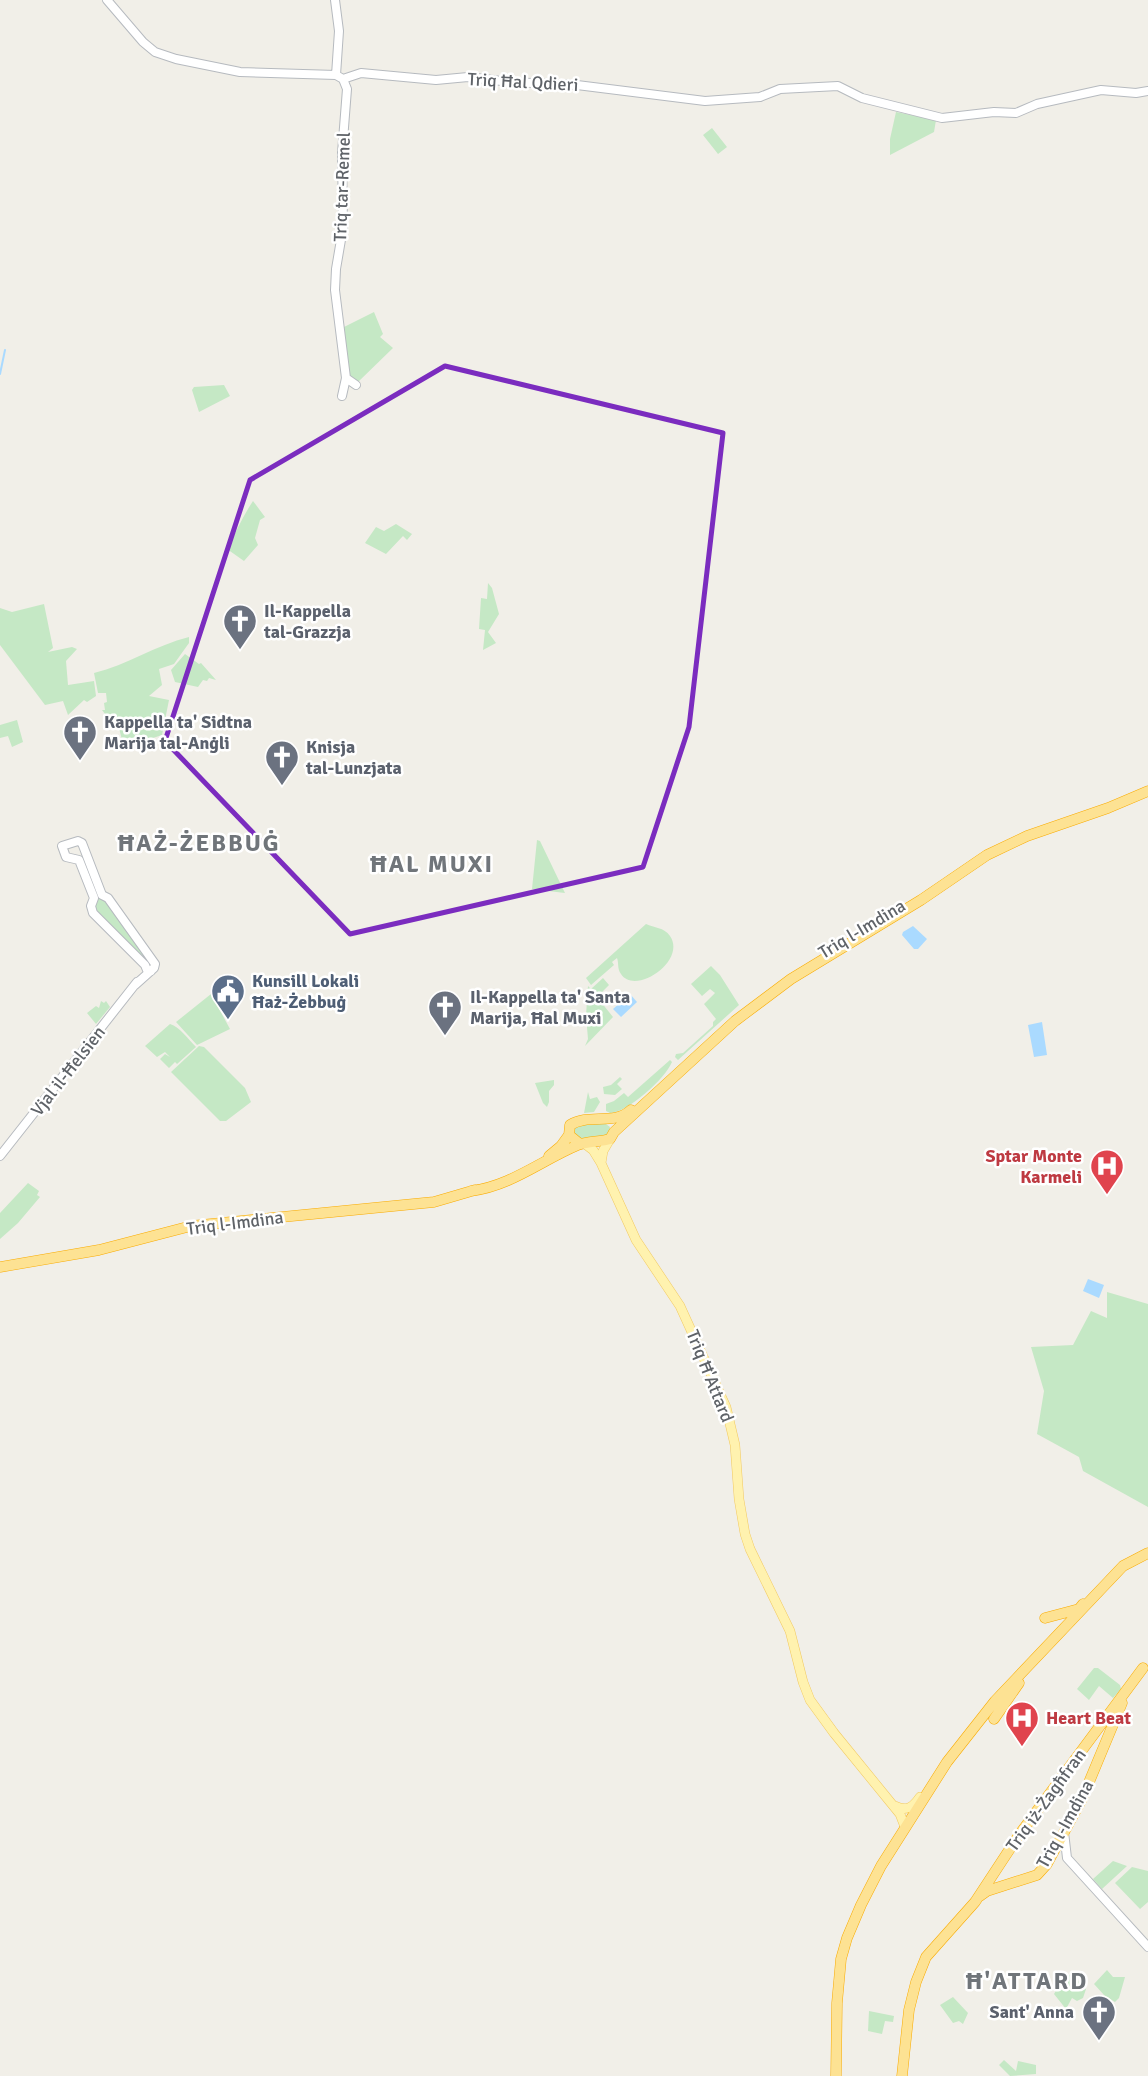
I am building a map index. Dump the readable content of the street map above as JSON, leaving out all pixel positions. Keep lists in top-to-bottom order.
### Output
{
  "streets": {
    "highway": ["Triq l-Imdina", "Triq iż-Żagħfran"],
    "main road": ["Triq Ħ'Attard"],
    "street": ["Triq Ħal Qdieri", "Triq tar-Remel", "Vjal il-Ħelsien"]
  },
  "crossings": [
    ["Triq Ħal Qdieri", "Triq tar-Remel"],
    ["Triq l-Imdina", "Triq Ħ'Attard"],
    ["Triq l-Imdina", "Triq iż-Żagħfran"]
  ],
  "districts": ["ĦAŻ-ŻEBBUĠ", "ĦAL MUXI", "Ħ'ATTARD"],
  "places": {
    "church": [
      "Il-Kappella tal-Grazzja",
      "Kappella ta' Sidtna Marija tal-Anġli",
      "Knisja tal-Lunzjata",
      "Il-Kappella ta' Santa Marija, Ħal Muxi",
      "Sant' Anna"
    ],
    "public building": ["Kunsill Lokali Ħaż-Żebbuġ"],
    "hospital": ["Sptar Monte Karmeli", "Heart Beat"]
  }
}
